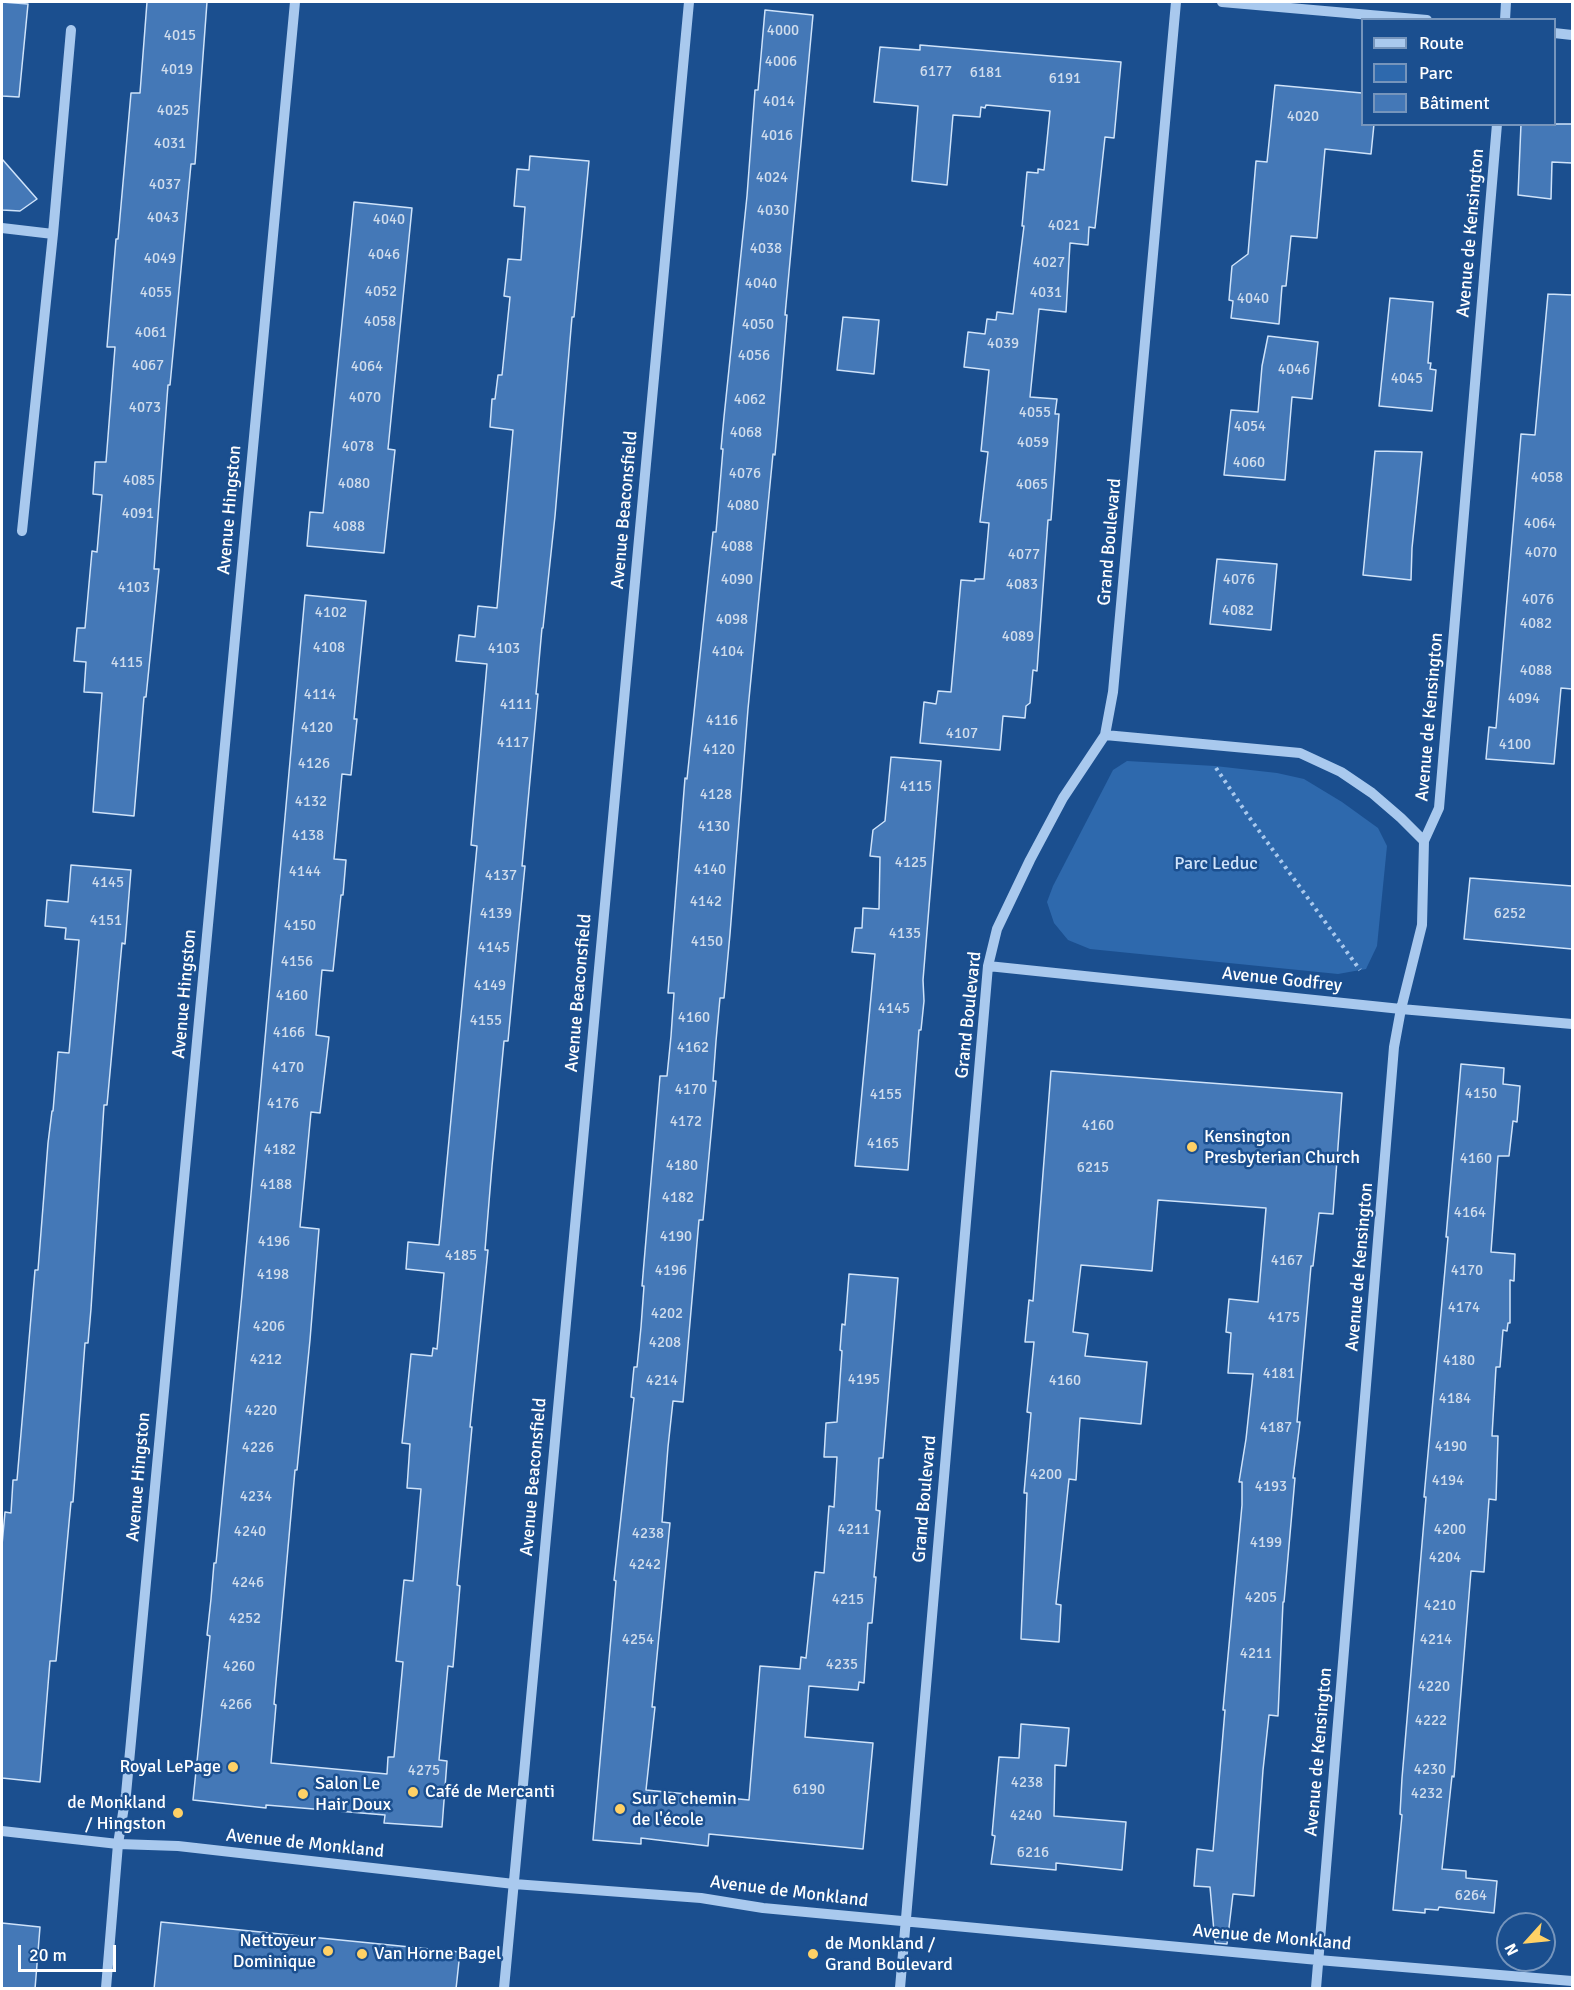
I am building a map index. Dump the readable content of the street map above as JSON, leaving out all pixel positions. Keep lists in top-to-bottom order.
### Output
{
  "streets": {
    "street": [
      "Avenue de Kensington",
      "Avenue Hingston",
      "Avenue Beaconsfield",
      "Grand Boulevard",
      "Avenue Godfrey",
      "Avenue de Monkland"
    ]
  },
  "crossings": [
    ["Avenue de Kensington", "Avenue Godfrey"],
    ["Avenue de Kensington", "Avenue de Monkland"],
    ["Avenue Hingston", "Avenue de Monkland"],
    ["Avenue Beaconsfield", "Avenue de Monkland"],
    ["Grand Boulevard", "Avenue Godfrey"],
    ["Grand Boulevard", "Avenue de Monkland"]
  ],
  "parks": ["Parc Leduc"],
  "places": [
    "Kensington Presbyterian Church",
    "Royal LePage",
    "Café de Mercanti",
    "Salon Le Hair Doux",
    "Sur le chemin de l'école",
    "de Monkland / Hingston",
    "Nettoyeur Dominique",
    "Van Horne Bagel",
    "de Monkland / Grand Boulevard"
  ],
  "house_numbers": [
    "4000",
    "4015",
    "4006",
    "4019",
    "6177",
    "6181",
    "6191",
    "4014",
    "4025",
    "4020",
    "4016",
    "4031",
    "4024",
    "4037",
    "4030",
    "4043",
    "4040",
    "4021",
    "4038",
    "4046",
    "4049",
    "4027",
    "4040",
    "4052",
    "4055",
    "4031",
    "4040",
    "4058",
    "4050",
    "4061",
    "4039",
    "4056",
    "4067",
    "4064",
    "4046",
    "4045",
    "4070",
    "4062",
    "4073",
    "4055",
    "4054",
    "4068",
    "4059",
    "4078",
    "4060",
    "4076",
    "4058",
    "4085",
    "4080",
    "4065",
    "4080",
    "4091",
    "4064",
    "4088",
    "4088",
    "4070",
    "4077",
    "4090",
    "4076",
    "4083",
    "4103",
    "4076",
    "4082",
    "4102",
    "4098",
    "4082",
    "4089",
    "4108",
    "4103",
    "4104",
    "4115",
    "4088",
    "4114",
    "4094",
    "4111",
    "4116",
    "4120",
    "4107",
    "4117",
    "4100",
    "4120",
    "4126",
    "4115",
    "4128",
    "4132",
    "4130",
    "4138",
    "4125",
    "4140",
    "4144",
    "4137",
    "4145",
    "4142",
    "4139",
    "6252",
    "4151",
    "4150",
    "4135",
    "4150",
    "4145",
    "4156",
    "4149",
    "4160",
    "4145",
    "4160",
    "4155",
    "4166",
    "4162",
    "4170",
    "4170",
    "4150",
    "4155",
    "4176",
    "4172",
    "4160",
    "4165",
    "4182",
    "4160",
    "4180",
    "6215",
    "4188",
    "4182",
    "4164",
    "4190",
    "4196",
    "4185",
    "4167",
    "4196",
    "4170",
    "4198",
    "4174",
    "4202",
    "4175",
    "4206",
    "4208",
    "4212",
    "4180",
    "4181",
    "4195",
    "4214",
    "4160",
    "4184",
    "4220",
    "4187",
    "4190",
    "4226",
    "4200",
    "4194",
    "4193",
    "4234",
    "4211",
    "4200",
    "4240",
    "4238",
    "4199",
    "4204",
    "4242",
    "4246",
    "4205",
    "4215",
    "4210",
    "4252",
    "4254",
    "4214",
    "4211",
    "4235",
    "4260",
    "4220",
    "4266",
    "4222",
    "4230",
    "4275",
    "4238",
    "6190",
    "4232",
    "4240",
    "6216",
    "6264"
  ],
  "legend": ["Route", "Parc", "Bâtiment"],
  "scale_bar": "20 m",
  "north": "bottom left"
}
